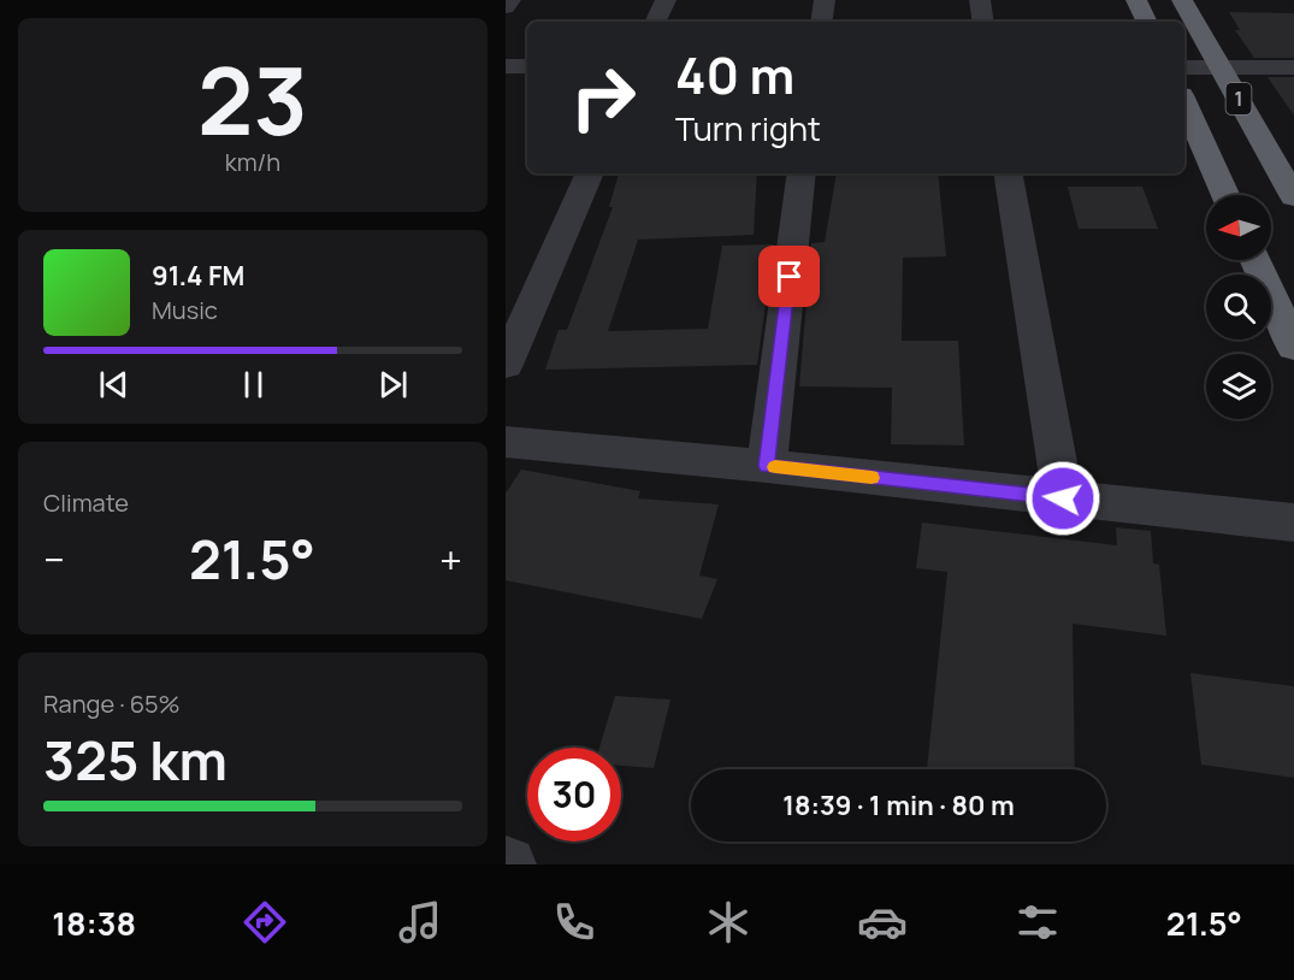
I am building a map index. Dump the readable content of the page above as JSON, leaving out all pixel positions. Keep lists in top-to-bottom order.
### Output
{
  "streets": {
    "highway": ["1"]
  },
  "north": "left",
  "page": {
    "tile": [
      ["23", "km/h"],
      "Climate",
      ["Range · 65%", "325 km"]
    ],
    "turn": ["40 m", "Turn right"],
    "song": ["91.4 FM", "Music"],
    "heat": ["−", "21.5°", "+"],
    "limit": "30",
    "trip": "18:39 · 1 min · 80 m",
    "tabs": ["18:38", "21.5°"]
  }
}
